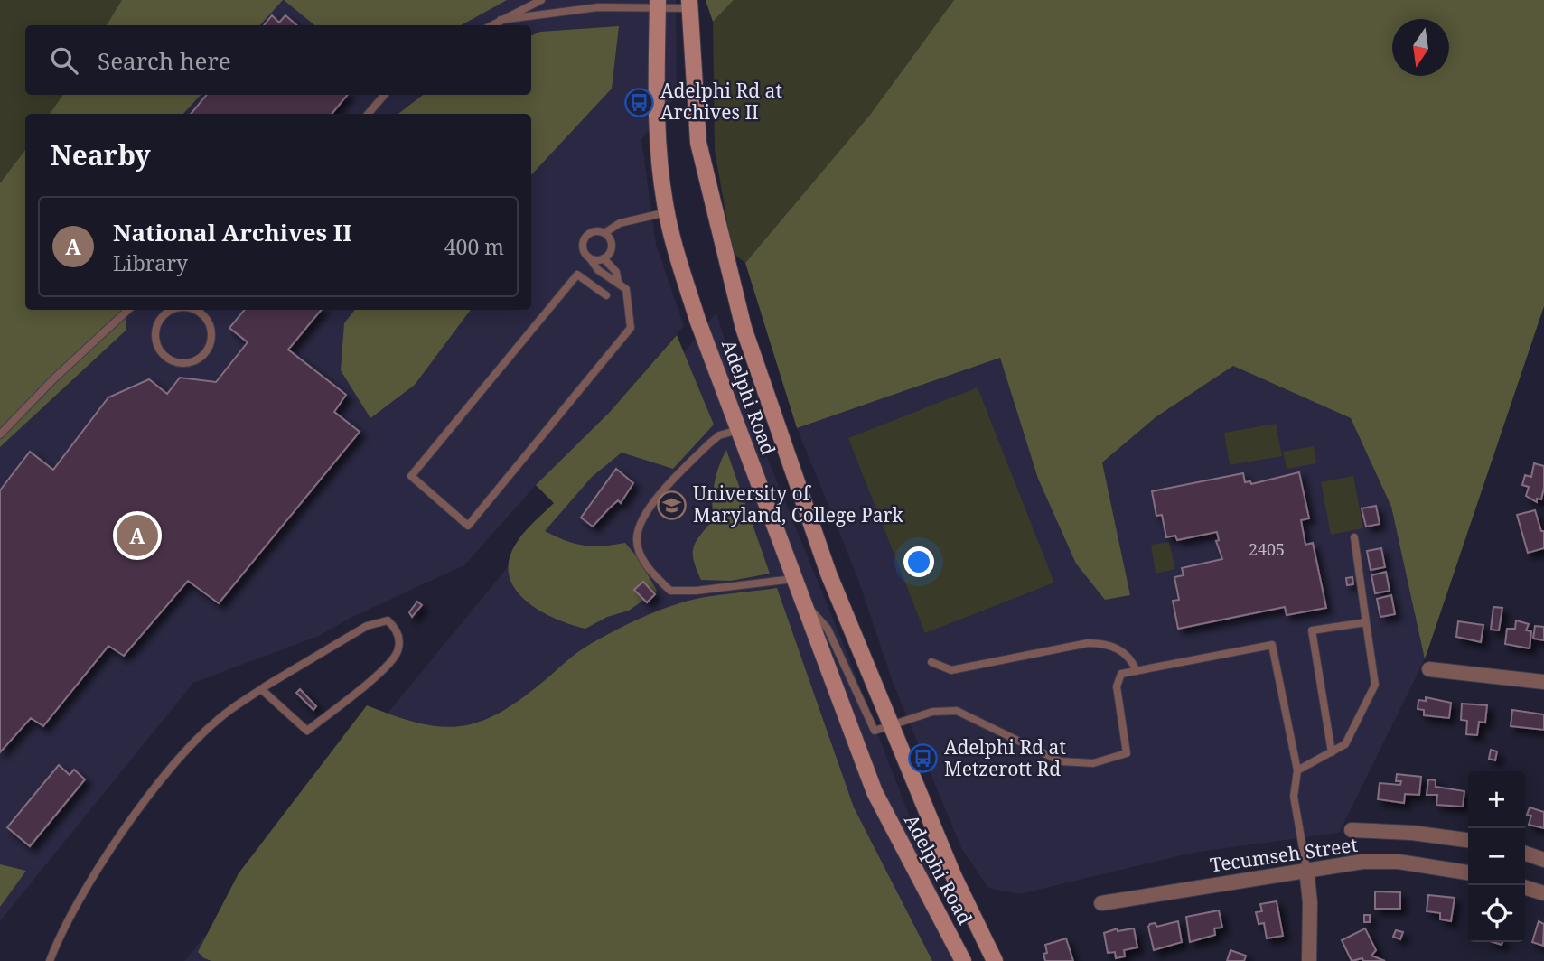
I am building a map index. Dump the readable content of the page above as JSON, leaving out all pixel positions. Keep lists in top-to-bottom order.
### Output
{
  "streets": {
    "main road": ["Adelphi Road"],
    "street": ["Tecumseh Street"]
  },
  "places": {
    "bus stop": ["Adelphi Rd at Archives II", "Adelphi Rd at Metzerott Rd"],
    "school or university": ["University of Maryland, College Park"]
  },
  "house_numbers": ["2405"],
  "north": "bottom",
  "page": {
    "search": "Search here",
    "heading": "Nearby",
    "list": [
      {
        "mark": "A",
        "name": "National Archives II",
        "note": "Library",
        "value": "400 m"
      }
    ],
    "pins": "A",
    "map_buttons": ["+", "−"]
  }
}
